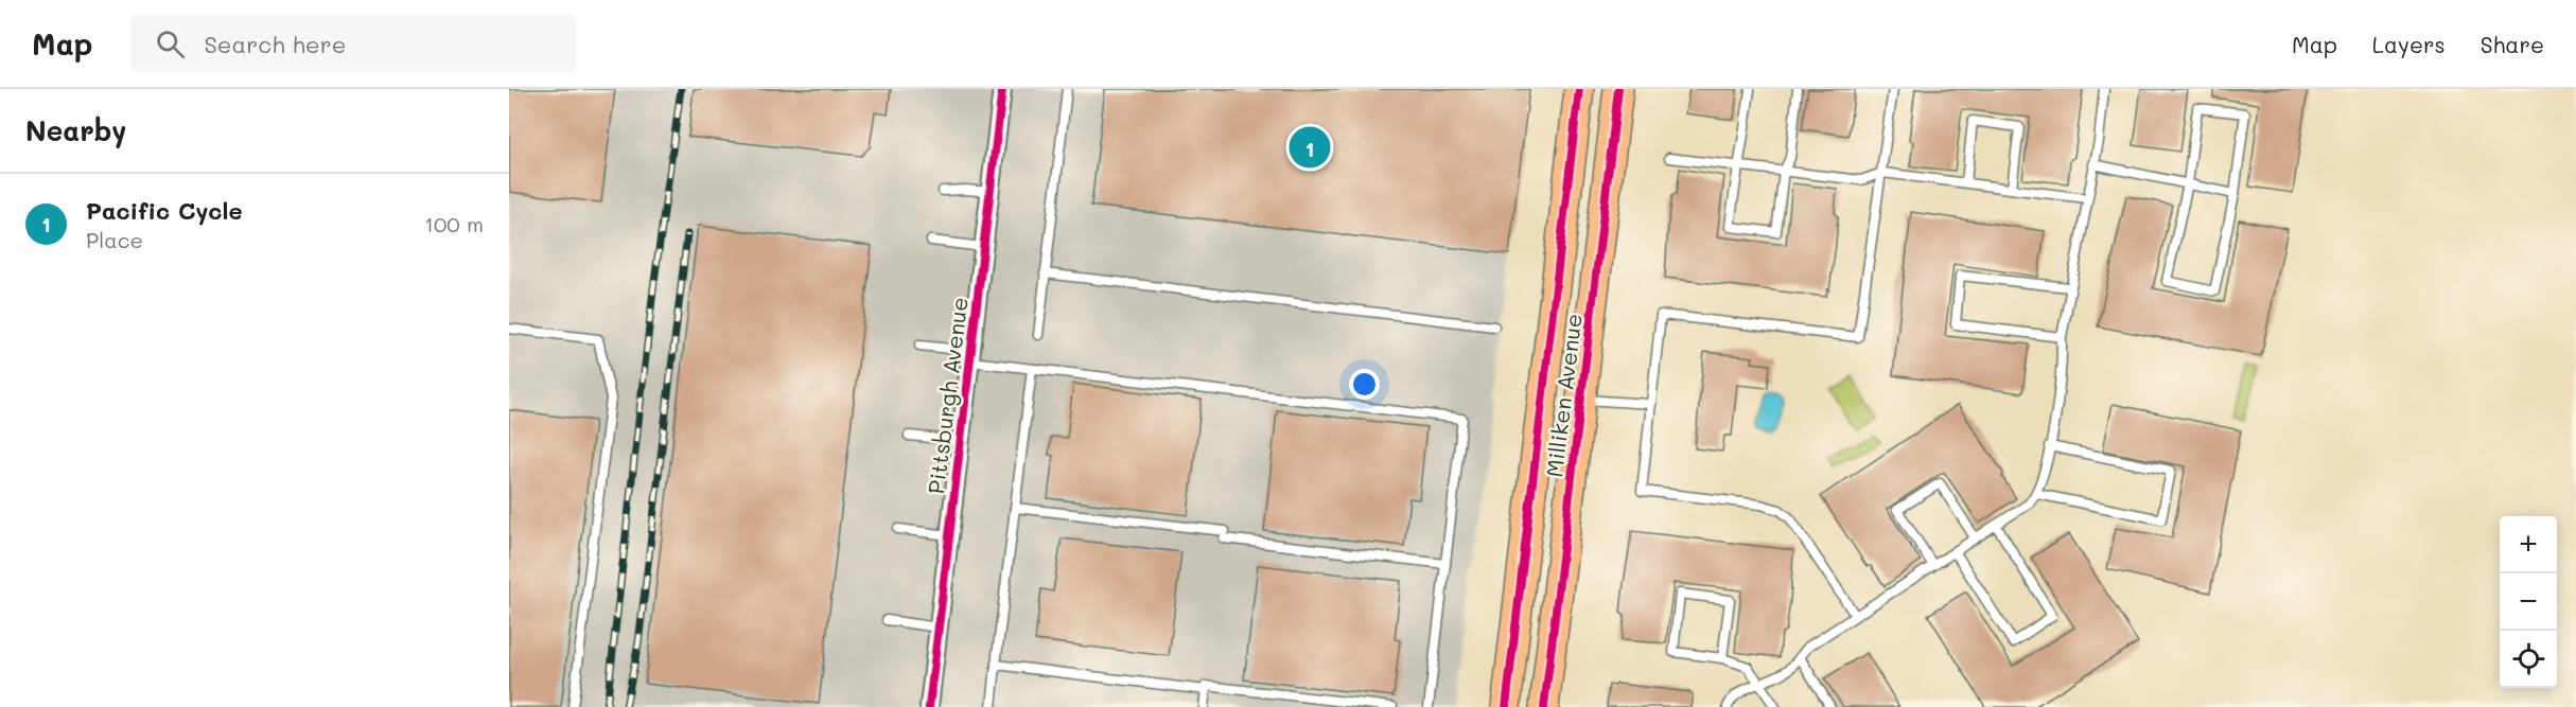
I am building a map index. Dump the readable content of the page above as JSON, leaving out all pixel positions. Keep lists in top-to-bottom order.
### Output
{
  "streets": {
    "main road": ["Milliken Avenue"],
    "street": ["Pittsburgh Avenue"]
  },
  "page": {
    "header": "Map",
    "search": "Search here",
    "nav": ["Map", "Layers", "Share"],
    "heading": "Nearby",
    "pins": "1",
    "list": [
      {
        "mark": "1",
        "name": "Pacific Cycle",
        "note": "Place",
        "value": "100 m"
      }
    ],
    "map_buttons": ["+", "−"]
  }
}
